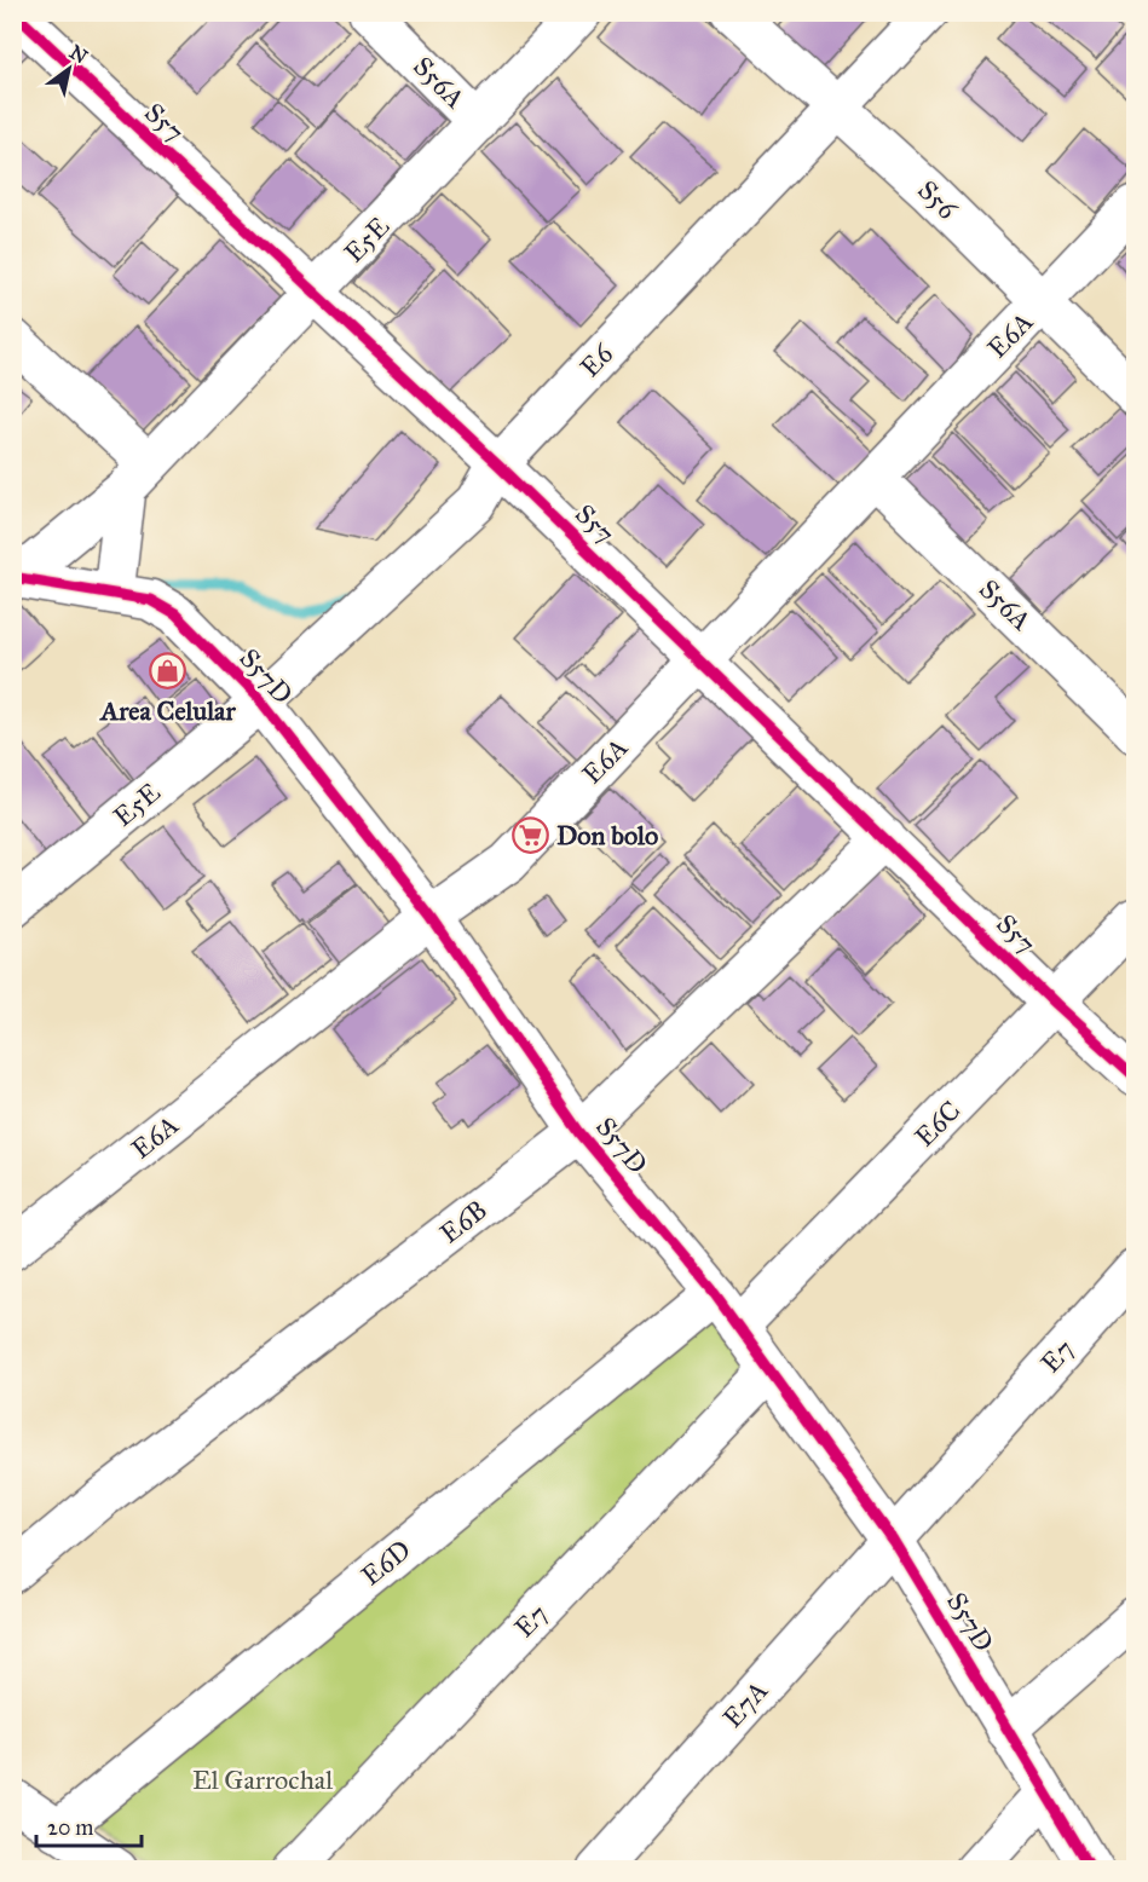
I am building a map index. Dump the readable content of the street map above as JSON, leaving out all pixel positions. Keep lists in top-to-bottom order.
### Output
{
  "streets": {
    "street": [
      "S56A",
      "S57",
      "S56",
      "E5E",
      "E6A",
      "E6",
      "S57D",
      "E6C",
      "E6B",
      "E7",
      "E6D",
      "E7A"
    ]
  },
  "crossings": [
    ["S56A", "E5E"],
    ["S56A", "E6A"],
    ["S57", "E5E"],
    ["S57", "E6A"],
    ["S57", "E6"],
    ["S57", "E6C"],
    ["S57", "E6B"],
    ["S56", "E6A"],
    ["S56", "E6"],
    ["E5E", "E6"],
    ["E5E", "S57D"],
    ["E6A", "S57D"],
    ["E6", "S57D"],
    ["S57D", "E6C"],
    ["S57D", "E6B"],
    ["S57D", "E7"],
    ["S57D", "E6D"],
    ["S57D", "E7A"],
    ["E7", "E7A"]
  ],
  "parks": ["El Garrochal"],
  "places": {
    "shop": ["Area Celular"],
    "supermarket": ["Don bolo"]
  },
  "scale_bar": "20 m",
  "north": "top right"
}
